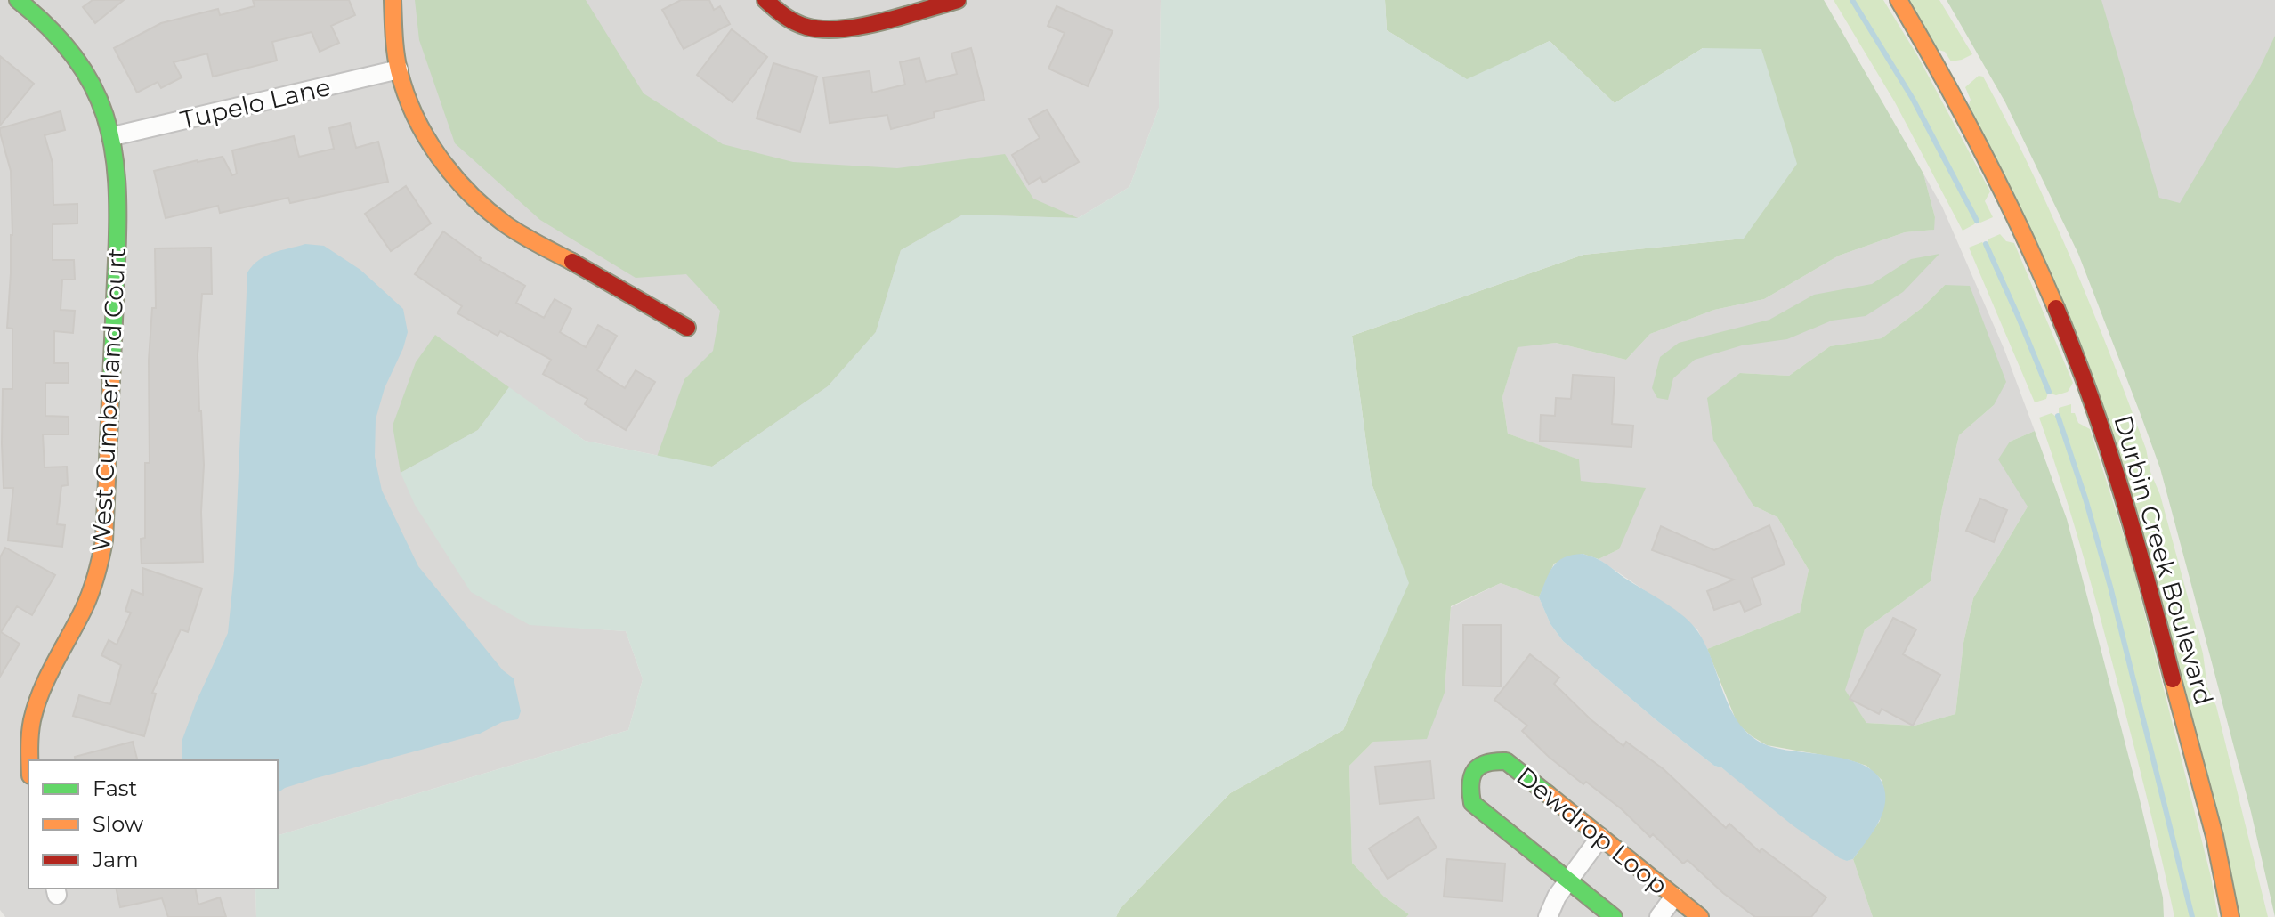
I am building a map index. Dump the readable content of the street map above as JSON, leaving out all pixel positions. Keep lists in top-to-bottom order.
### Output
{
  "streets": {
    "street": [
      "Tupelo Lane",
      "West Cumberland Court",
      "Durbin Creek Boulevard",
      "Dewdrop Loop"
    ]
  },
  "crossings": [
    ["Tupelo Lane", "West Cumberland Court"]
  ],
  "legend": ["Fast", "Slow", "Jam"]
}
